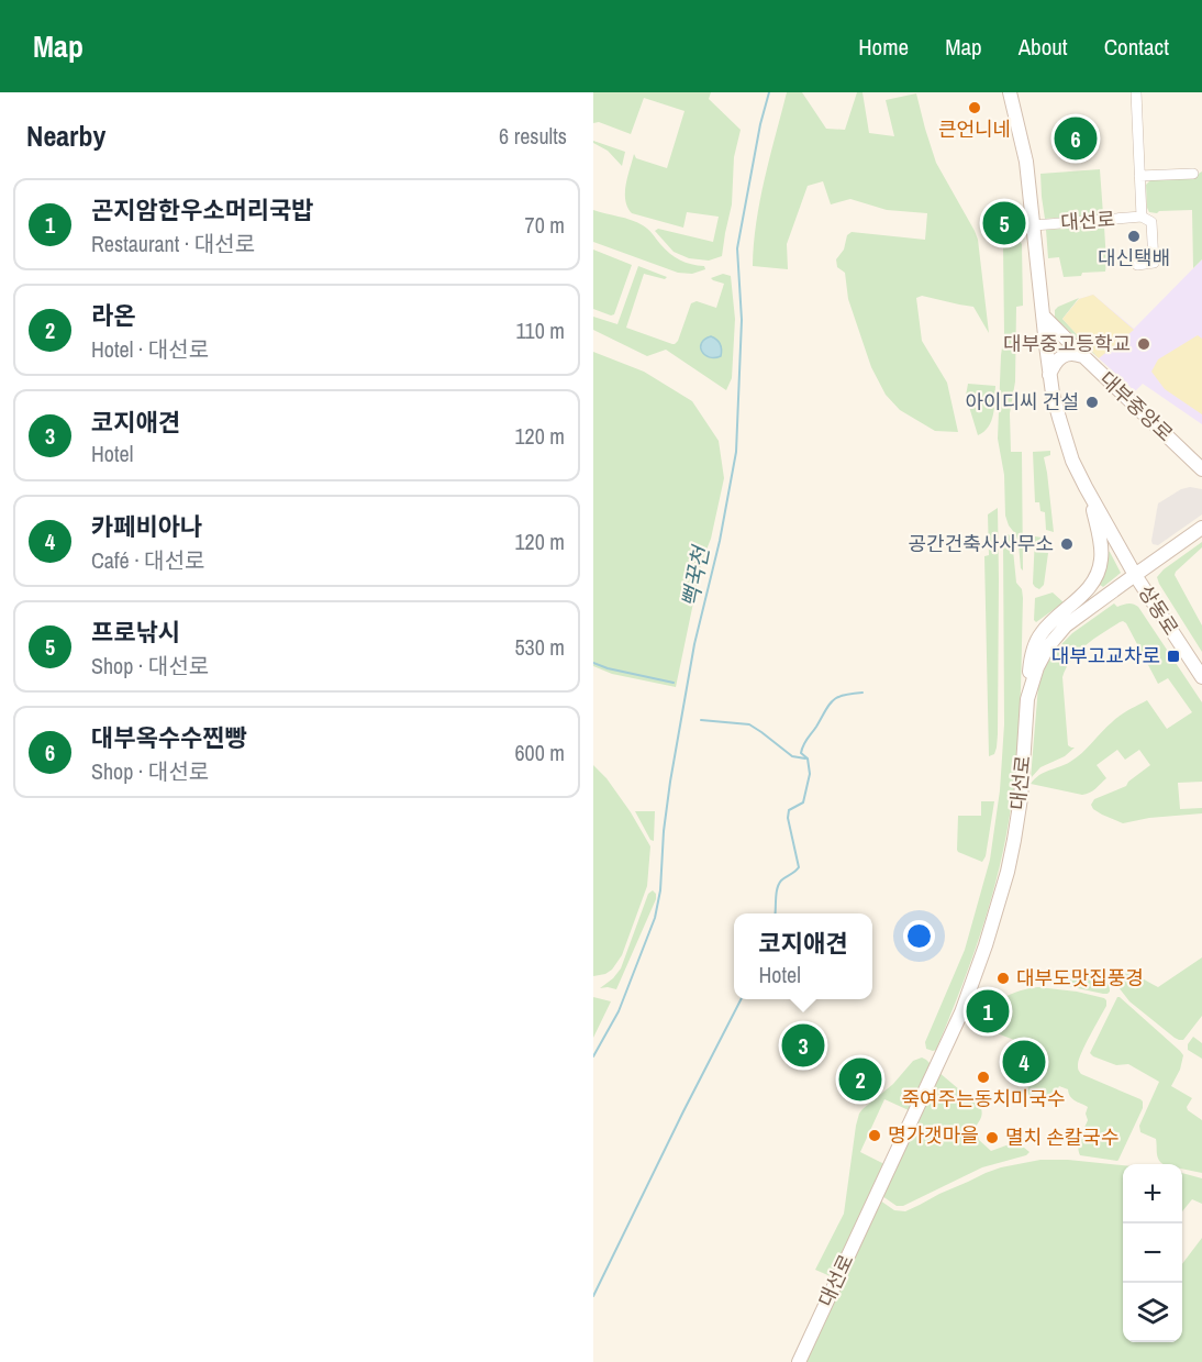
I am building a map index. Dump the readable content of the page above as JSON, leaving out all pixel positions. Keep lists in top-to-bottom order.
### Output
{
  "streets": {
    "street": ["대선로", "대부중앙로", "상동로"]
  },
  "crossings": [
    ["대선로", "대부중앙로"],
    ["대선로", "상동로"]
  ],
  "water": ["뻑꾹천"],
  "places": {
    "other": [
      "큰언니네",
      "대신택배",
      "대부중고등학교",
      "아이디씨 건설",
      "공간건축사사무소",
      "대부도맛집풍경",
      "죽여주는동치미국수",
      "명가갯마을",
      "멸치 손칼국수"
    ],
    "transit": ["대부고교차로"]
  },
  "page": {
    "header": "Map",
    "nav": [
      "Home",
      "Map",
      "About",
      "Contact"
    ],
    "heading": ["Nearby", "6 results"],
    "pins": [
      "6",
      "5",
      "1",
      "3",
      "4",
      "2"
    ],
    "list": [
      {
        "mark": "1",
        "name": "곤지암한우소머리국밥",
        "note": "Restaurant · 대선로",
        "value": "70 m"
      },
      {
        "mark": "2",
        "name": "라온",
        "note": "Hotel · 대선로",
        "value": "110 m"
      },
      {
        "mark": "3",
        "name": "코지애견",
        "note": "Hotel",
        "value": "120 m"
      },
      {
        "mark": "4",
        "name": "카페비아나",
        "note": "Café · 대선로",
        "value": "120 m"
      },
      {
        "mark": "5",
        "name": "프로낚시",
        "note": "Shop · 대선로",
        "value": "530 m"
      },
      {
        "mark": "6",
        "name": "대부옥수수찐빵",
        "note": "Shop · 대선로",
        "value": "600 m"
      }
    ],
    "popup": ["코지애견", "Hotel"],
    "map_buttons": ["+", "−"]
  }
}
